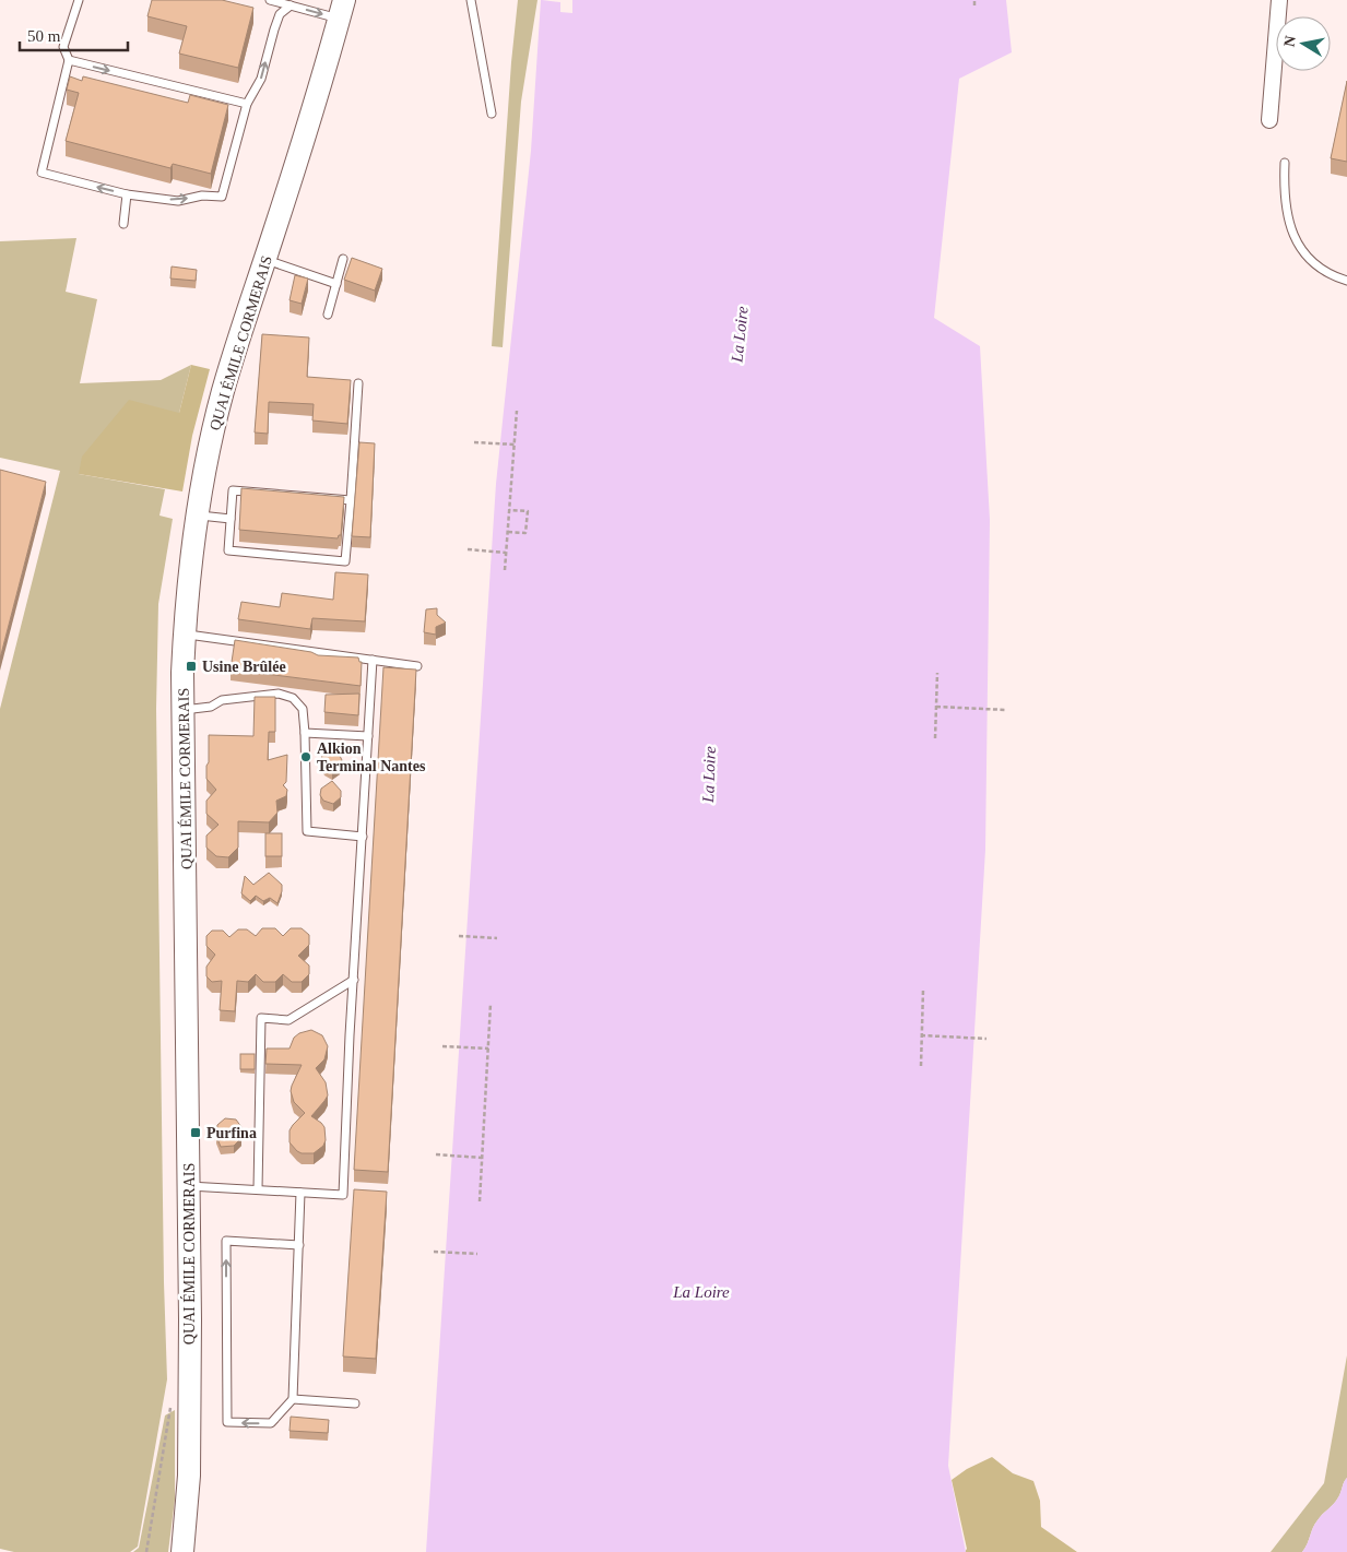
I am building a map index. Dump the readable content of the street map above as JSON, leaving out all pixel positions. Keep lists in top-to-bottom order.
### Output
{
  "streets": {
    "main road": ["QUAI ÉMILE CORMERAIS"]
  },
  "water": ["La Loire"],
  "places": {
    "transit": ["Usine Brûlée", "Purfina"],
    "other": ["Alkion Terminal Nantes"]
  },
  "scale_bar": "50 m",
  "north": "left"
}
